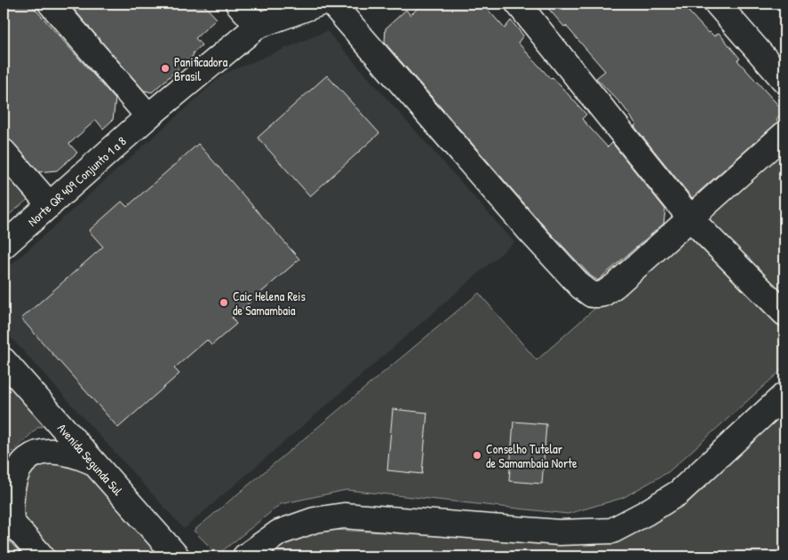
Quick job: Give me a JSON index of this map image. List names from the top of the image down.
{
  "streets": {
    "street": ["Norte QR 409 Conjunto 1 a 8", "Avenida Segunda Sul"]
  },
  "places": ["Panificadora Brasil", "Caic Helena Reis de Samambaia", "Conselho Tutelar de Samambaia Norte"]
}
